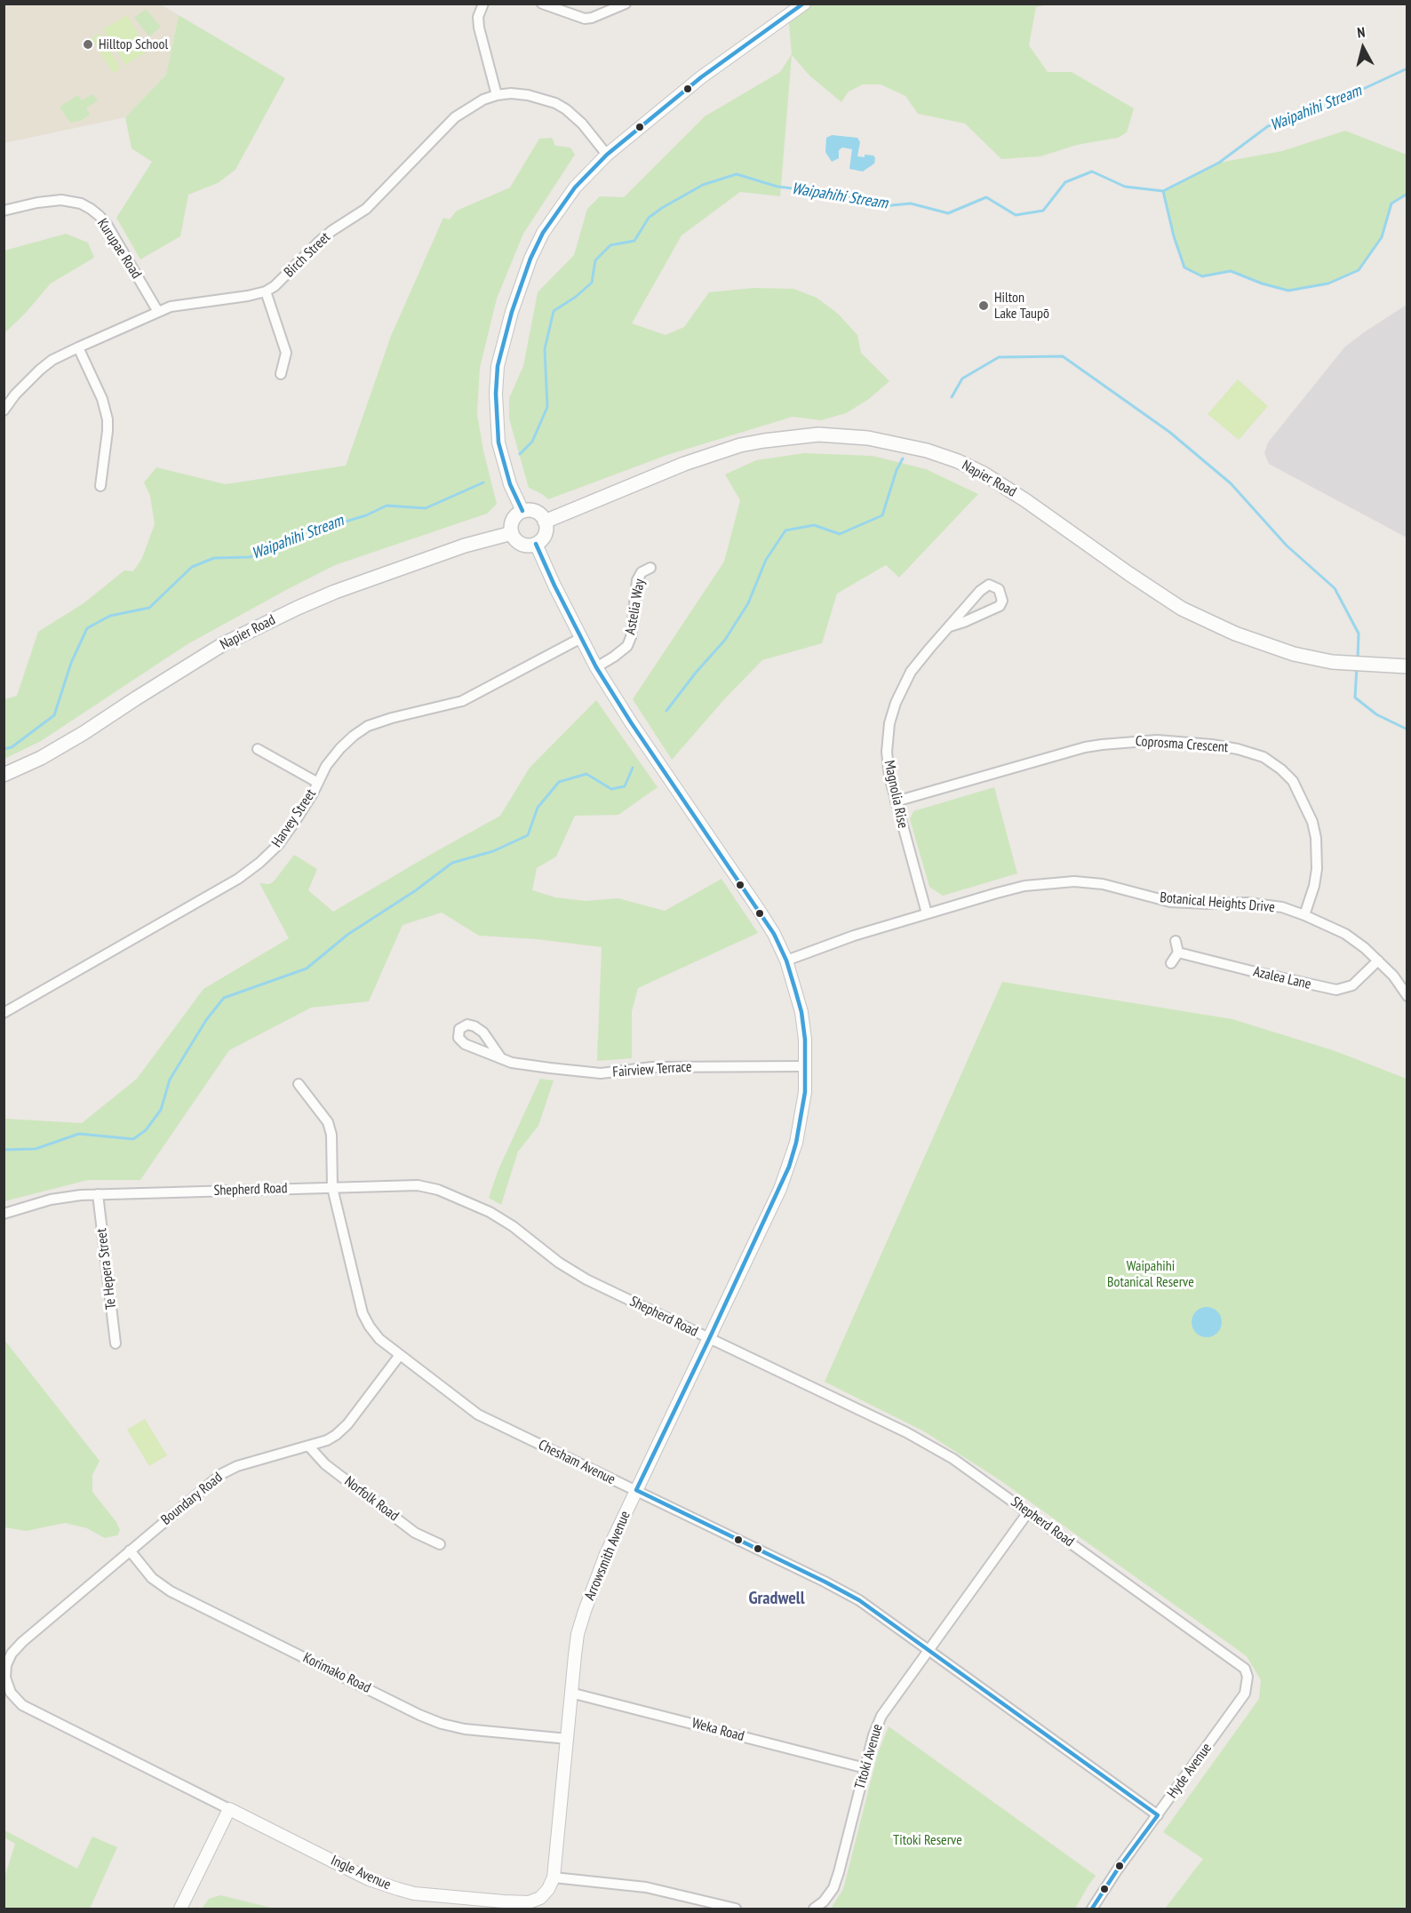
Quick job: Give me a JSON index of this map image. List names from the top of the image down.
{
  "streets": {
    "main road": ["Napier Road"],
    "street": [
      "Kurupae Road",
      "Birch Street",
      "Astelia Way",
      "Coprosma Crescent",
      "Magnolia Rise",
      "Harvey Street",
      "Botanical Heights Drive",
      "Azalea Lane",
      "Fairview Terrace",
      "Shepherd Road",
      "Te Hepera Street",
      "Chesham Avenue",
      "Boundary Road",
      "Norfolk Road",
      "Arrowsmith Avenue",
      "Korimako Road",
      "Weka Road",
      "Titoki Avenue",
      "Hyde Avenue",
      "Ingle Avenue"
    ]
  },
  "crossings": [
    ["Kurupae Road", "Birch Street"],
    ["Napier Road", "Arrowsmith Avenue"],
    ["Astelia Way", "Arrowsmith Avenue"],
    ["Coprosma Crescent", "Magnolia Rise"],
    ["Coprosma Crescent", "Botanical Heights Drive"],
    ["Magnolia Rise", "Botanical Heights Drive"],
    ["Harvey Street", "Arrowsmith Avenue"],
    ["Botanical Heights Drive", "Azalea Lane"],
    ["Botanical Heights Drive", "Arrowsmith Avenue"],
    ["Fairview Terrace", "Arrowsmith Avenue"],
    ["Shepherd Road", "Te Hepera Street"],
    ["Shepherd Road", "Chesham Avenue"],
    ["Shepherd Road", "Arrowsmith Avenue"],
    ["Shepherd Road", "Titoki Avenue"],
    ["Shepherd Road", "Hyde Avenue"],
    ["Chesham Avenue", "Boundary Road"],
    ["Chesham Avenue", "Arrowsmith Avenue"],
    ["Chesham Avenue", "Titoki Avenue"],
    ["Chesham Avenue", "Hyde Avenue"],
    ["Boundary Road", "Norfolk Road"],
    ["Boundary Road", "Korimako Road"],
    ["Boundary Road", "Ingle Avenue"],
    ["Arrowsmith Avenue", "Korimako Road"],
    ["Arrowsmith Avenue", "Weka Road"],
    ["Arrowsmith Avenue", "Ingle Avenue"],
    ["Weka Road", "Titoki Avenue"]
  ],
  "districts": ["Gradwell"],
  "water": ["Waipahihi Stream"],
  "parks": ["Waipahihi Botanical Reserve", "Titoki Reserve"],
  "places": ["Hilltop School", "Hilton Lake Taupō"],
  "north": "top"
}
